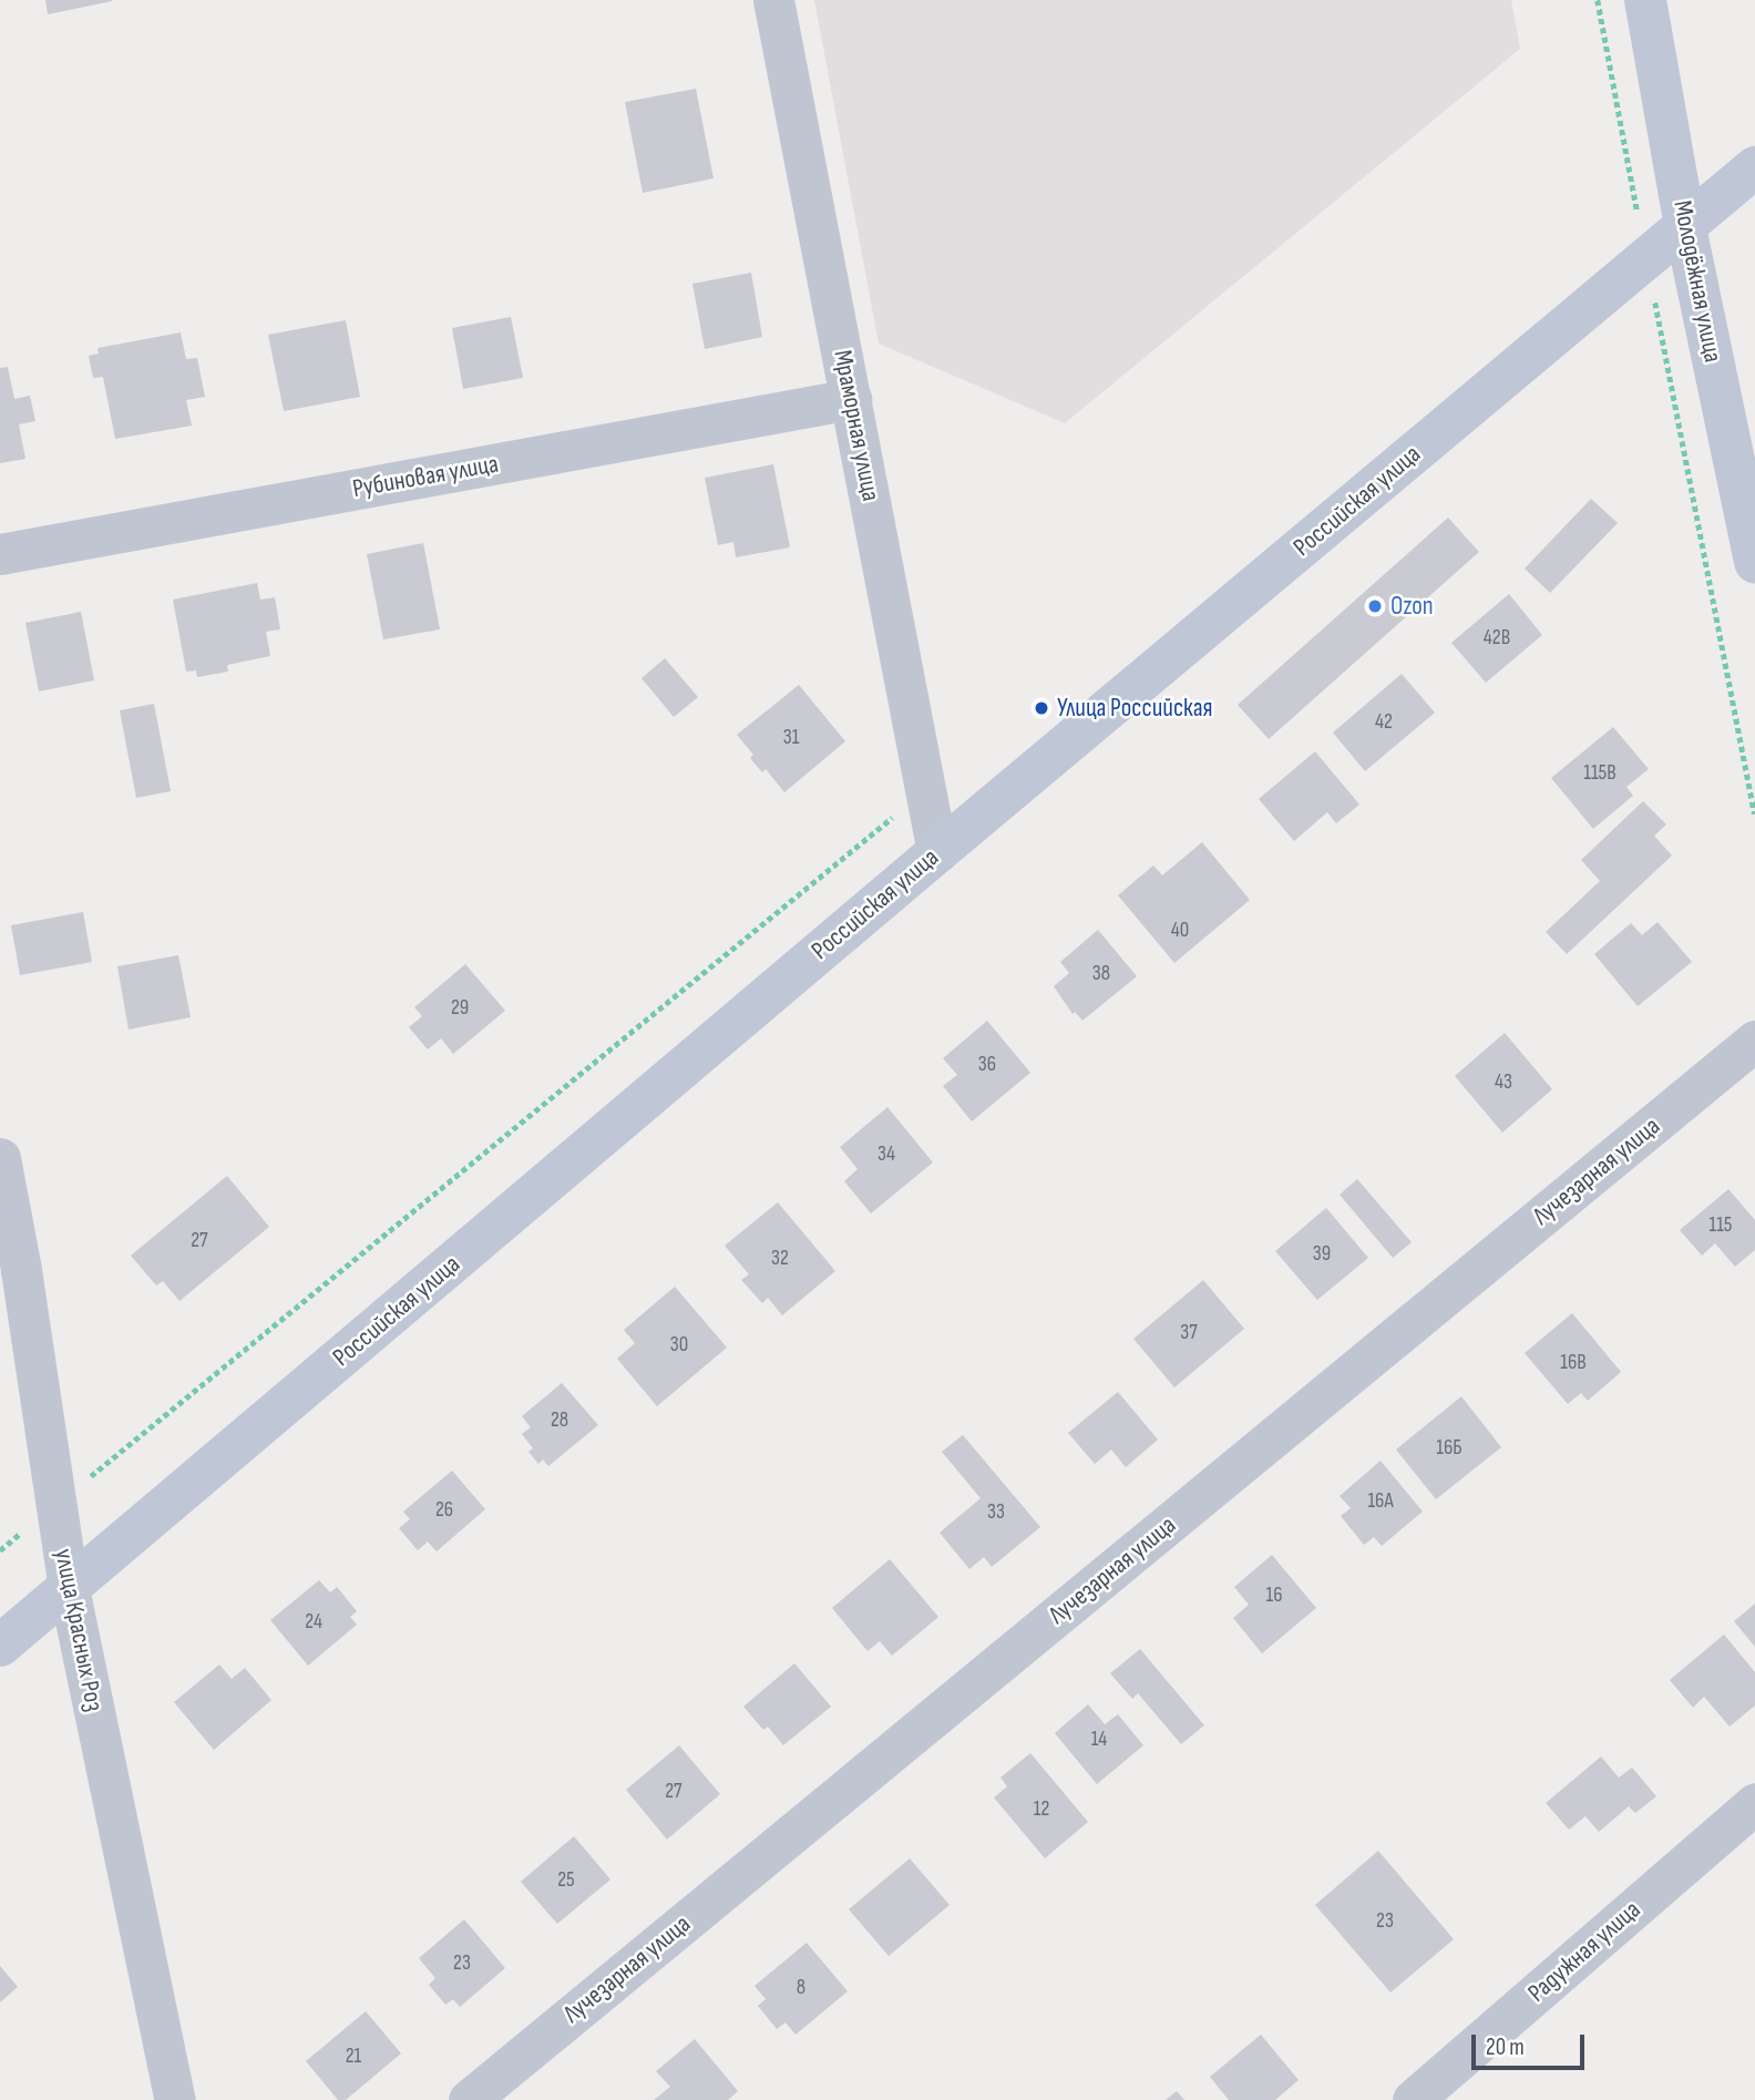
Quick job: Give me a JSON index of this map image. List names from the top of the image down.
{
  "streets": {
    "main road": ["Молодёжная улица", "Российская улица"],
    "street": [
      "Мраморная улица",
      "Рубиновая улица",
      "Лучезарная улица",
      "улица Красных Роз",
      "Радужная улица"
    ]
  },
  "crossings": [
    ["Молодёжная улица", "Российская улица"],
    ["Мраморная улица", "Рубиновая улица"],
    ["Мраморная улица", "Российская улица"],
    ["Российская улица", "улица Красных Роз"]
  ],
  "places": ["Ozon", "Улица Российская"],
  "house_numbers": [
    "42В",
    "42",
    "31",
    "115В",
    "40",
    "38",
    "29",
    "36",
    "43",
    "34",
    "115",
    "27",
    "39",
    "32",
    "37",
    "30",
    "16В",
    "28",
    "16Б",
    "16А",
    "26",
    "33",
    "16",
    "24",
    "14",
    "27",
    "12",
    "25",
    "23",
    "23",
    "8",
    "21"
  ],
  "scale_bar": "20 m"
}
